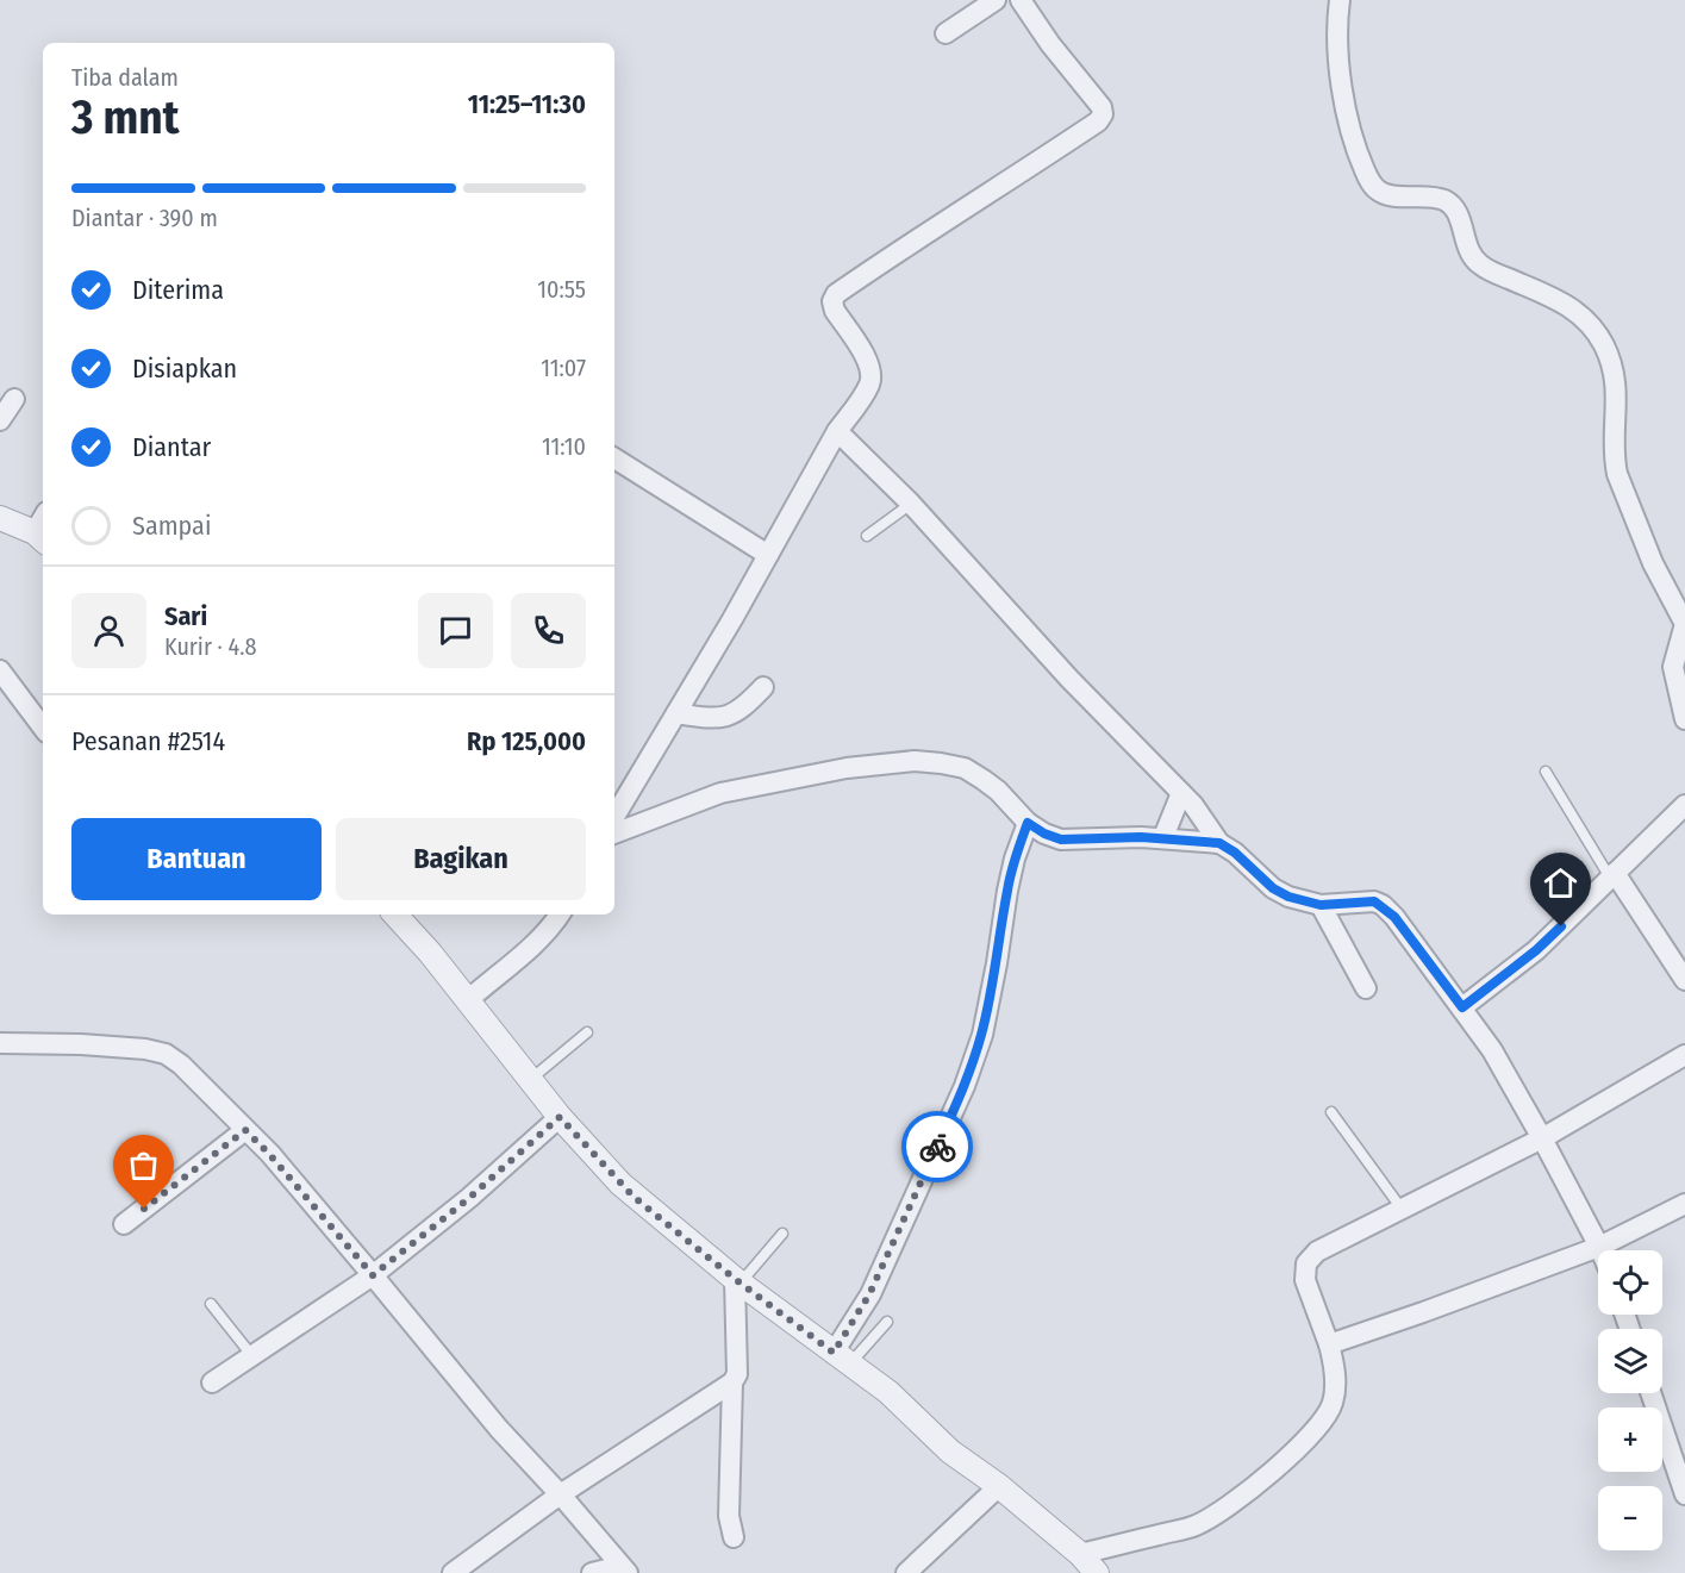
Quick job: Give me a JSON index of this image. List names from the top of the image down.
{
  "page": {
    "heading": ["3 mnt", "Tiba dalam", "11:25–11:30"],
    "panel": [
      "Sari",
      "Kurir · 4.8",
      "Pesanan #2514",
      "Rp 125,000"
    ],
    "bar": "Diantar · 390 m",
    "list": [
      ["Diterima", "10:55"],
      ["Disiapkan", "11:07"],
      ["Diantar", "11:10"],
      "Sampai"
    ],
    "buttons": ["Bantuan", "Bagikan"],
    "map_buttons": ["+", "−"]
  }
}
